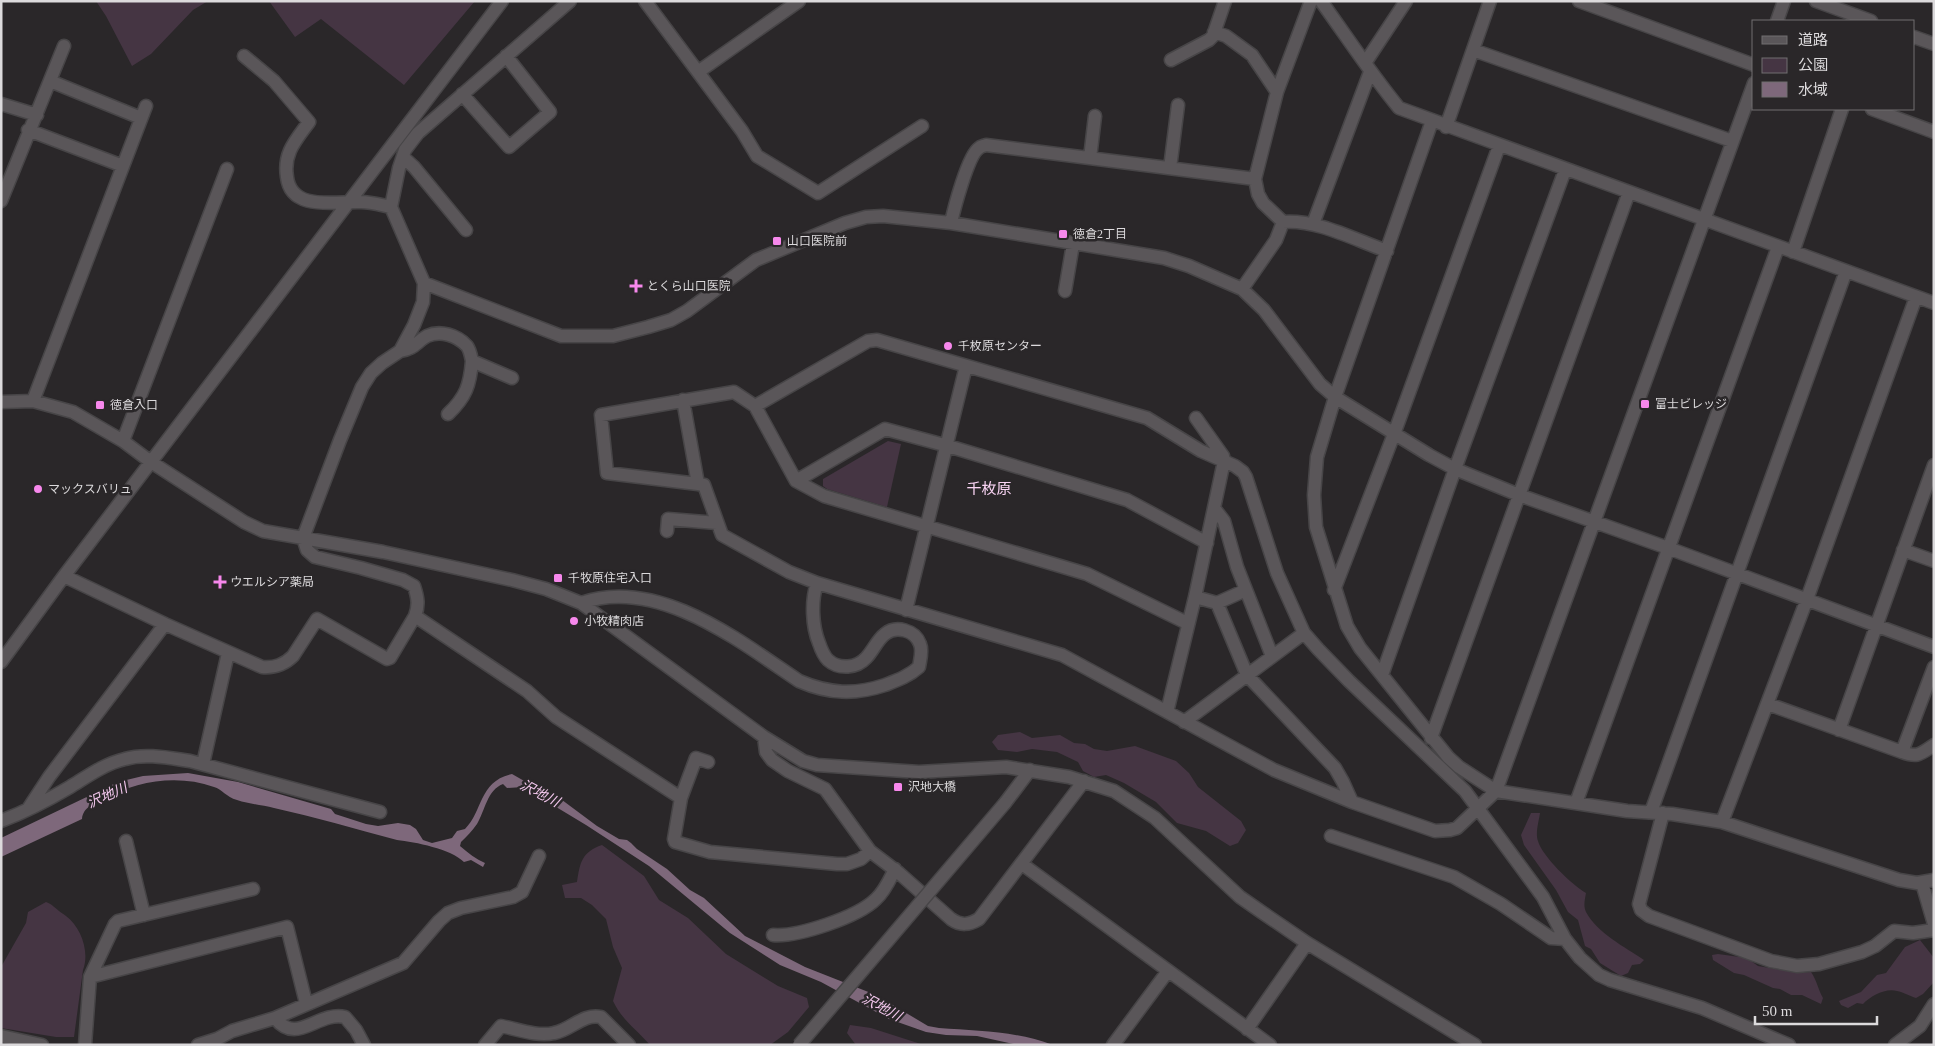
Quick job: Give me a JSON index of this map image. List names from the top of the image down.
{
  "districts": ["千枚原"],
  "water": ["沢地川"],
  "places": {
    "transit": [
      "徳倉2丁目",
      "山口医院前",
      "富士ビレッジ",
      "徳倉入口",
      "千牧原住宅入口",
      "沢地大橋"
    ],
    "health": ["とくら山口医院", "ウエルシア薬局"],
    "other": ["千枚原センター", "マックスバリュ", "小牧精肉店"]
  },
  "legend": ["道路", "公園", "水域"],
  "scale_bar": "50 m"
}
